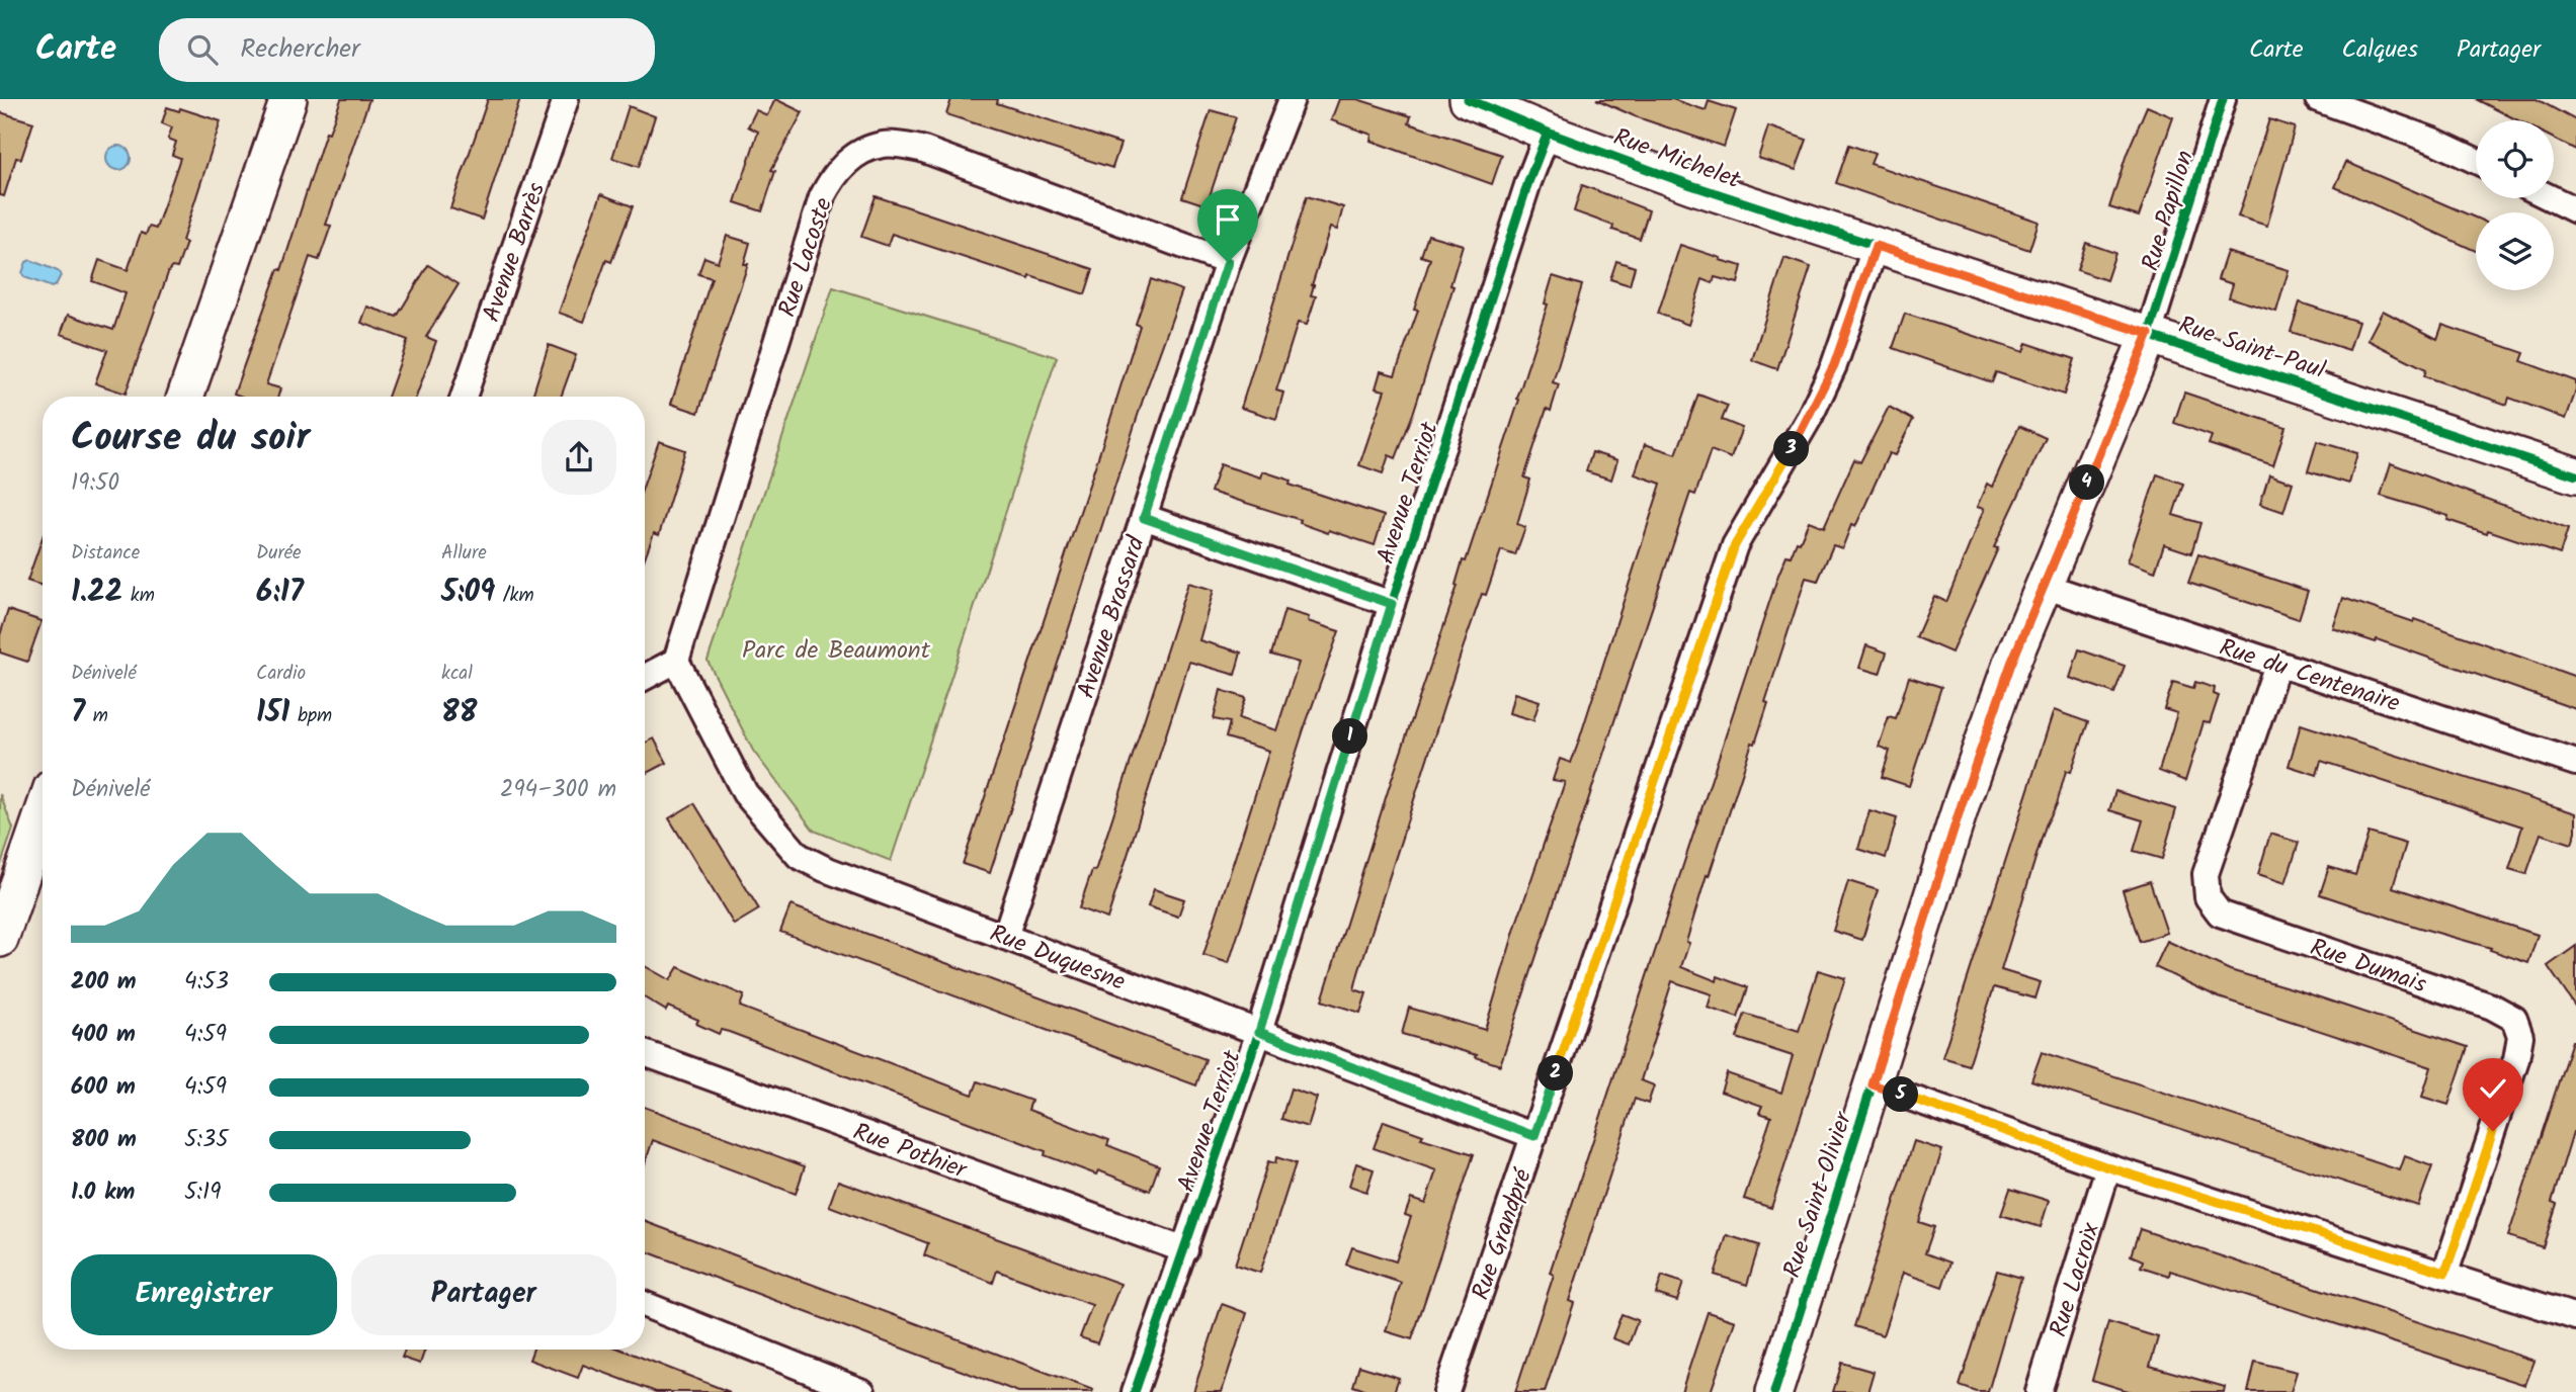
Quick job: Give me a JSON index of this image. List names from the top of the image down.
{
  "streets": {
    "street": [
      "Rue Michelet",
      "Rue Papillon",
      "Avenue Barrès",
      "Rue Lacoste",
      "Rue Saint-Paul",
      "Avenue Terriot",
      "Avenue Brassard",
      "Rue du Centenaire",
      "Rue Duquesne",
      "Rue Dumais",
      "Rue Pothier",
      "Rue Saint-Olivier",
      "Rue Grandpré",
      "Rue Lacroix"
    ]
  },
  "crossings": [
    ["Rue Michelet", "Rue Saint-Paul"],
    ["Rue Michelet", "Avenue Terriot"],
    ["Rue Michelet", "Rue Grandpré"],
    ["Rue Papillon", "Rue Saint-Paul"],
    ["Rue Papillon", "Rue Saint-Olivier"],
    ["Rue Lacoste", "Avenue Brassard"],
    ["Rue Lacoste", "Rue Duquesne"],
    ["Rue Saint-Paul", "Rue Saint-Olivier"],
    ["Rue Saint-Paul", "Rue Grandpré"],
    ["Avenue Terriot", "Rue Duquesne"],
    ["Avenue Terriot", "Rue Pothier"],
    ["Avenue Brassard", "Rue Duquesne"],
    ["Rue du Centenaire", "Rue Dumais"],
    ["Rue du Centenaire", "Rue Saint-Olivier"],
    ["Rue Duquesne", "Rue Grandpré"]
  ],
  "parks": ["Parc de Beaumont"],
  "page": {
    "header": "Carte",
    "search": "Rechercher",
    "nav": ["Carte", "Calques", "Partager"],
    "heading": ["Course du soir", "19:50"],
    "pins": [
      "3",
      "4",
      "1",
      "2",
      "5"
    ],
    "stats": [
      ["Distance", "1.22 km"],
      ["Durée", "6:17"],
      ["Allure", "5:09 /km"],
      ["Dénivelé", "7 m"],
      ["Cardio", "151 bpm"],
      ["kcal", "88"]
    ],
    "chart": ["Dénivelé", "294–300 m"],
    "list": [
      {
        "name": "200 m",
        "note": "4:53"
      },
      {
        "name": "400 m",
        "note": "4:59"
      },
      {
        "name": "600 m",
        "note": "4:59"
      },
      {
        "name": "800 m",
        "note": "5:35"
      },
      {
        "name": "1.0 km",
        "note": "5:19"
      }
    ],
    "buttons": ["Enregistrer", "Partager"]
  }
}
